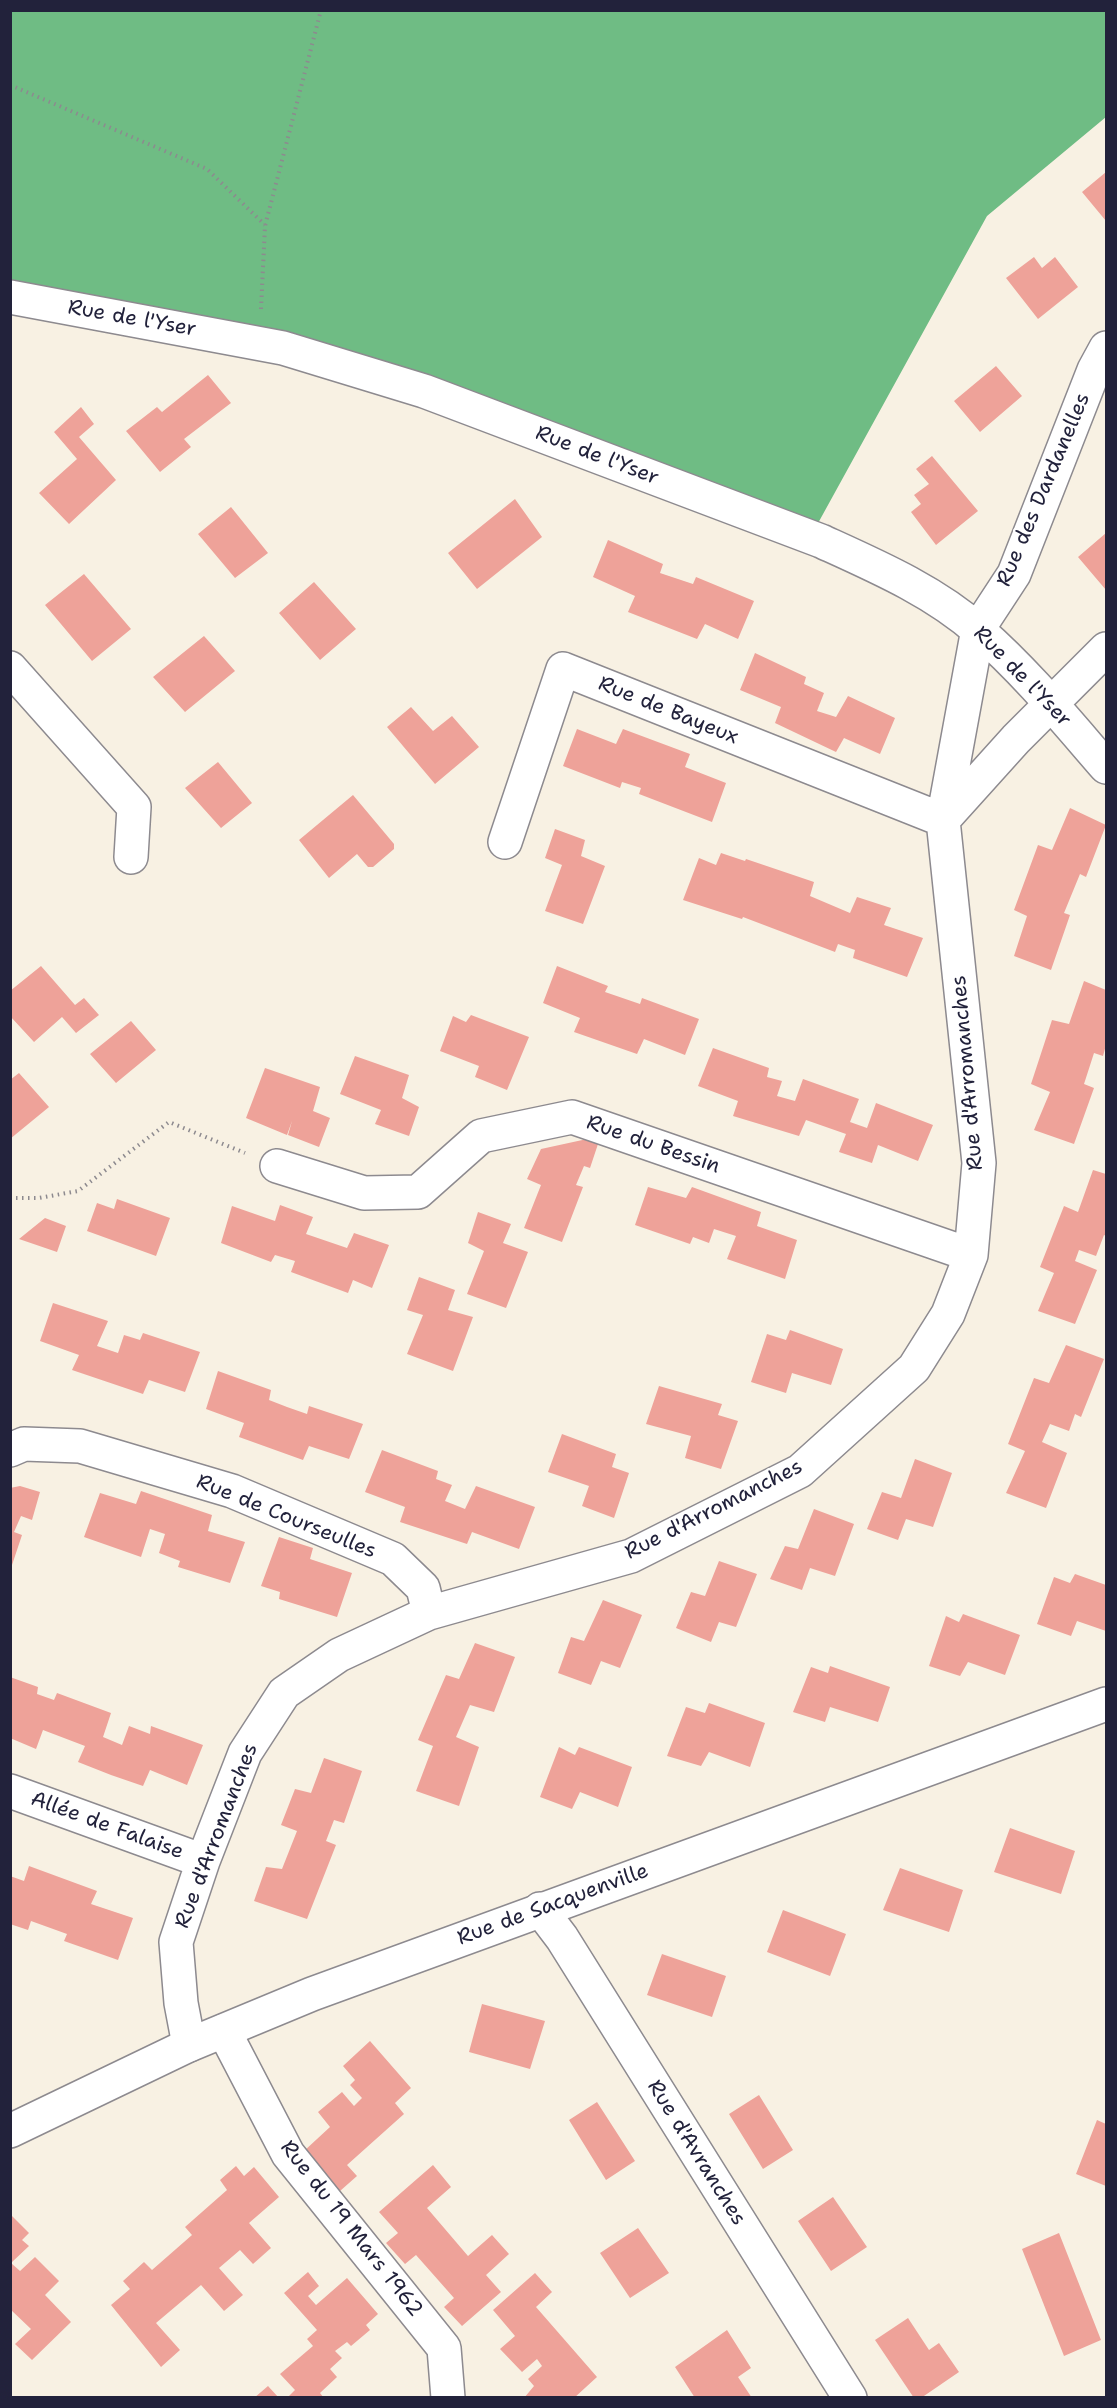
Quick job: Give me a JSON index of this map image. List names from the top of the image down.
{
  "streets": {
    "street": [
      "Rue de l'Yser",
      "Rue des Dardanelles",
      "Rue de Bayeux",
      "Rue d'Arromanches",
      "Rue du Bessin",
      "Rue de Courseulles",
      "Allée de Falaise",
      "Rue de Sacquenville",
      "Rue d'Avranches",
      "Rue du 19 Mars 1962"
    ]
  },
  "crossings": [
    ["Rue de l'Yser", "Rue des Dardanelles"],
    ["Rue de l'Yser", "Rue d'Arromanches"],
    ["Rue des Dardanelles", "Rue d'Arromanches"],
    ["Rue de Bayeux", "Rue d'Arromanches"],
    ["Rue d'Arromanches", "Rue du Bessin"],
    ["Rue d'Arromanches", "Rue de Courseulles"],
    ["Rue d'Arromanches", "Allée de Falaise"],
    ["Rue d'Arromanches", "Rue de Sacquenville"],
    ["Rue de Sacquenville", "Rue d'Avranches"],
    ["Rue de Sacquenville", "Rue du 19 Mars 1962"]
  ]
}
